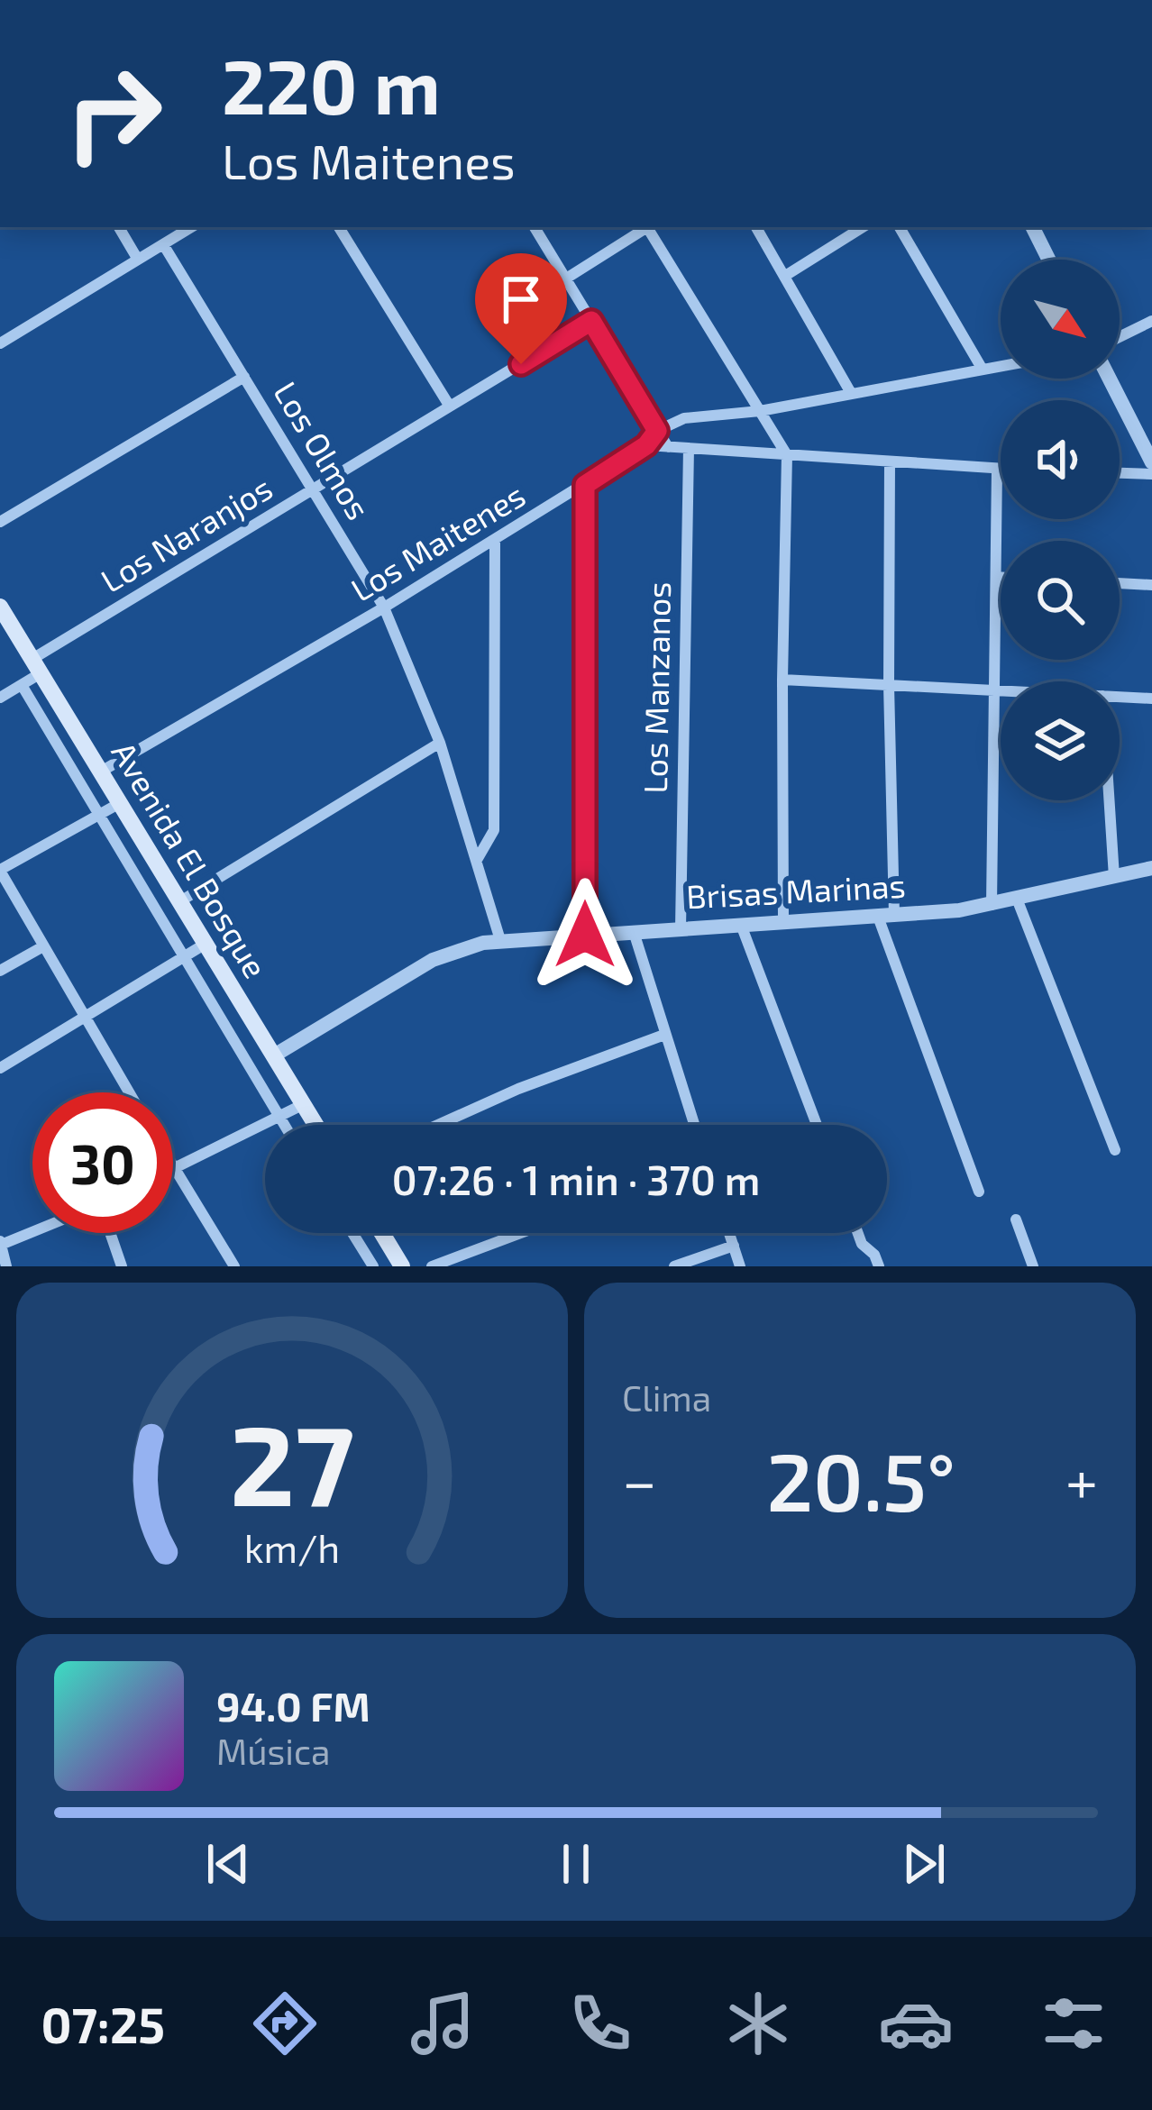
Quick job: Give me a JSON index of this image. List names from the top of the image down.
{
  "streets": {
    "main road": ["Avenida El Bosque"],
    "street": [
      "Los Olmos",
      "Los Naranjos",
      "Los Maitenes",
      "Los Manzanos",
      "Brisas Marinas"
    ]
  },
  "crossings": [
    ["Los Olmos", "Los Naranjos"],
    ["Los Olmos", "Los Maitenes"],
    ["Los Olmos", "Brisas Marinas"],
    ["Los Naranjos", "Avenida El Bosque"],
    ["Los Maitenes", "Avenida El Bosque"],
    ["Los Manzanos", "Brisas Marinas"],
    ["Avenida El Bosque", "Brisas Marinas"]
  ],
  "north": "bottom right",
  "page": {
    "turn": ["220 m", "Los Maitenes"],
    "limit": "30",
    "trip": "07:26 · 1 min · 370 m",
    "tile": "Clima",
    "heat": ["−", "20.5°", "+"],
    "song": ["94.0 FM", "Música"],
    "tabs": "07:25",
    "gauge": ["27", "km/h"]
  }
}
